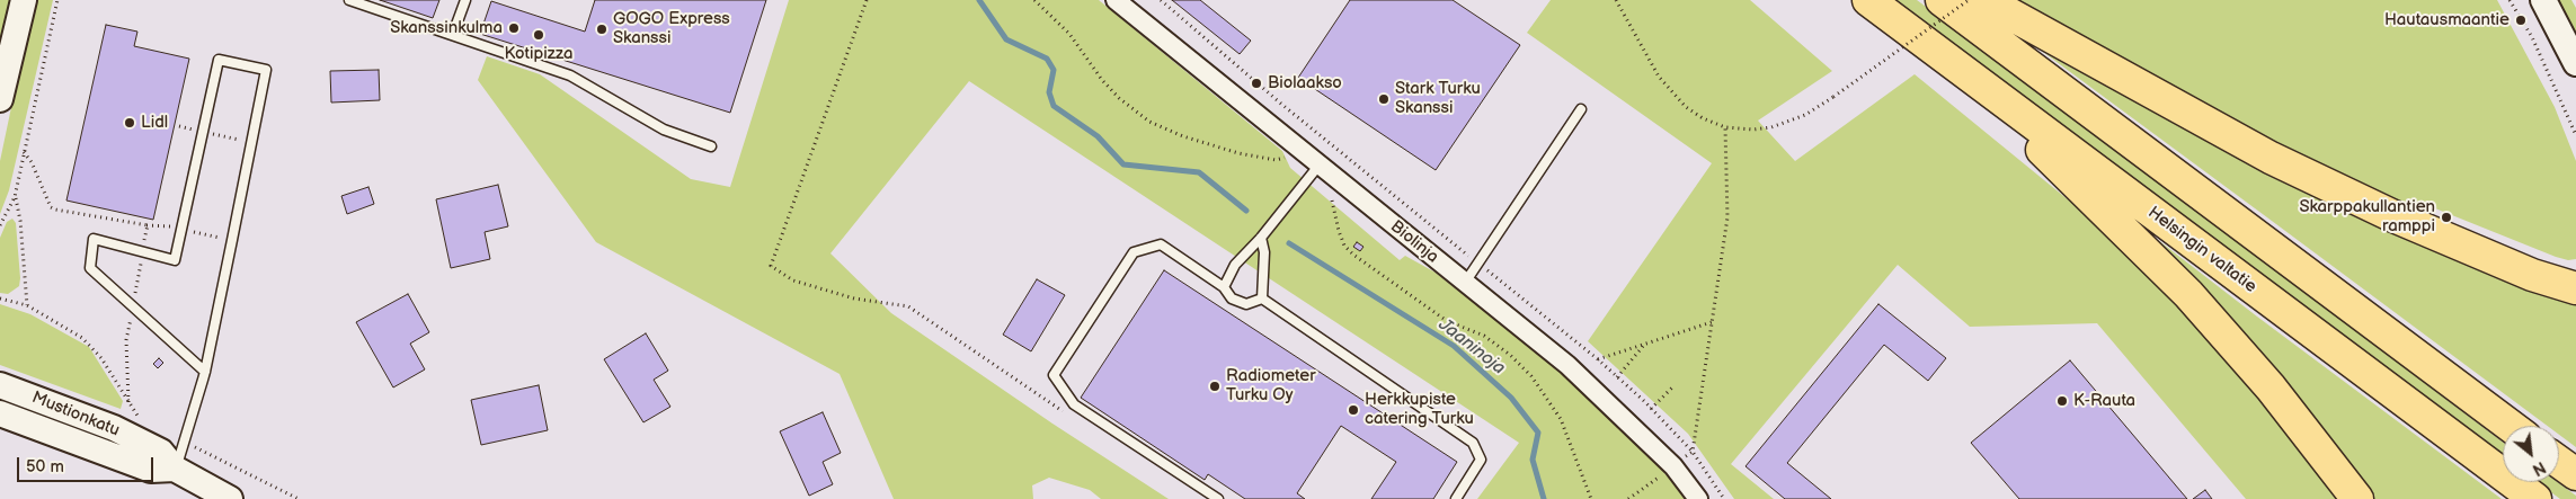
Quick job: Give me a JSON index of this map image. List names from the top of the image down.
{
  "streets": {
    "highway": ["Helsingin valtatie"],
    "street": ["Biolinja", "Mustionkatu"]
  },
  "water": ["Jaaninoja"],
  "places": [
    "Hautausmaantie",
    "Skanssinkulma",
    "GOGO Express Skanssi",
    "Kotipizza",
    "Biolaakso",
    "Stark Turku Skanssi",
    "Lidl",
    "Skarppakullantien ramppi",
    "Radiometer Turku Oy",
    "K-Rauta",
    "Herkkupiste catering Turku"
  ],
  "scale_bar": "50 m",
  "north": "bottom right"
}
